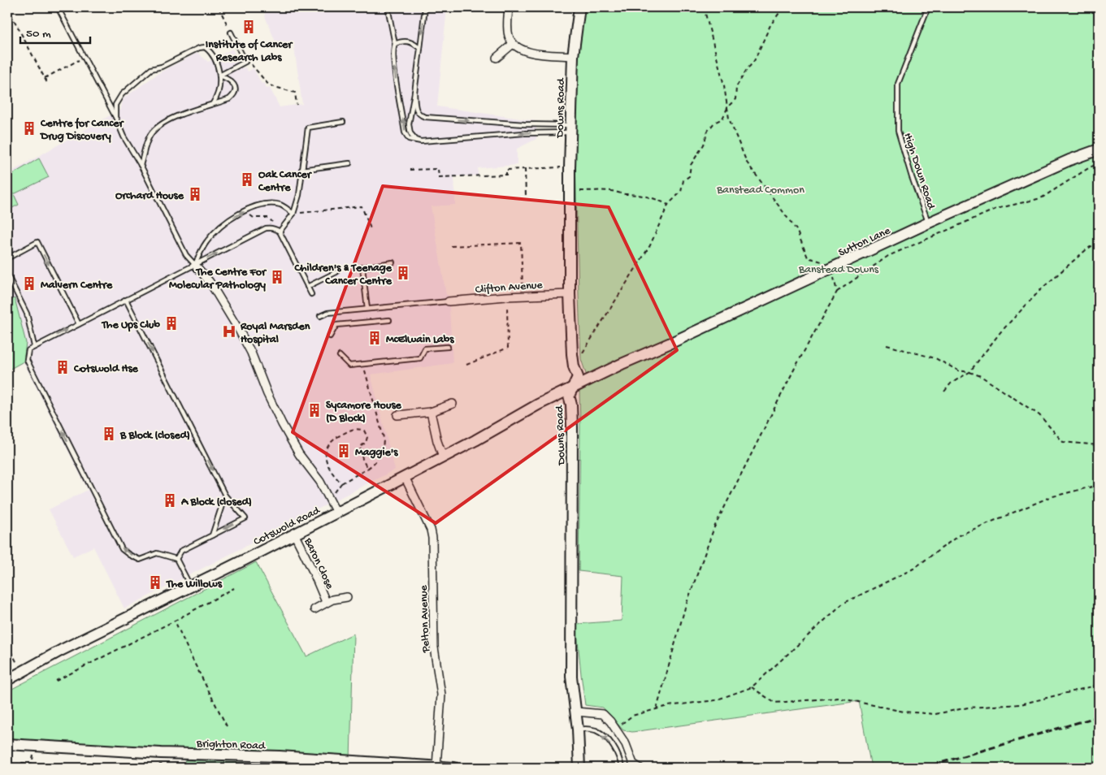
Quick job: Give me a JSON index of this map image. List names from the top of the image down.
{
  "streets": {
    "main road": [
      "Downs Road",
      "Sutton Lane",
      "Cotswold Road",
      "Brighton Road"
    ],
    "street": ["Clifton Avenue", "Baron Close", "Pelton Avenue"],
    "lane": ["High Down Road"]
  },
  "crossings": [
    ["Downs Road", "Sutton Lane"],
    ["Downs Road", "Clifton Avenue"],
    ["Downs Road", "Cotswold Road"],
    ["High Down Road", "Sutton Lane"],
    ["Sutton Lane", "Cotswold Road"],
    ["Cotswold Road", "Baron Close"],
    ["Cotswold Road", "Pelton Avenue"],
    ["Pelton Avenue", "Brighton Road"]
  ],
  "parks": ["Banstead Common", "Banstead Downs"],
  "places": {
    "building": [
      "Institute of Cancer Research Labs",
      "Centre for Cancer Drug Discovery",
      "Oak Cancer Centre",
      "Orchard House",
      "Children's & Teenage Cancer Centre",
      "The Centre For Molecular Pathology",
      "Malvern Centre",
      "The Ups Club",
      "McElwain Labs",
      "Cotswold Hse",
      "Sycamore House (D Block)",
      "B Block (closed)",
      "Maggie's",
      "A Block (closed)",
      "The Willows"
    ],
    "hospital": ["Royal Marsden Hospital"]
  },
  "scale_bar": "50 m"
}
